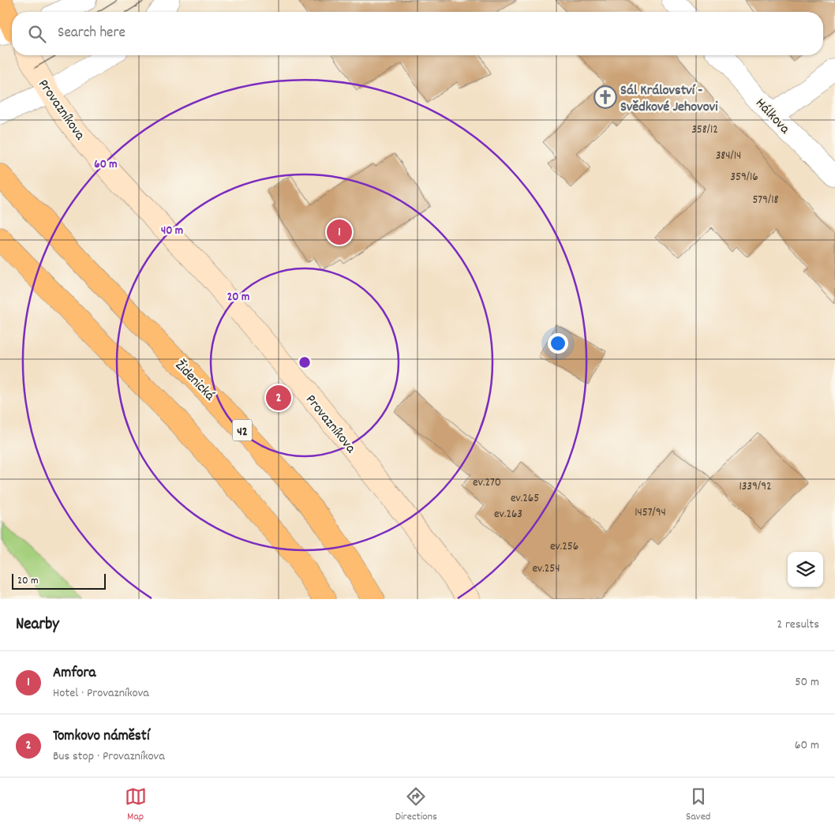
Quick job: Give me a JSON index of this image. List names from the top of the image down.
{
  "streets": {
    "highway": ["Židenická", "42"],
    "main road": ["Provazníkova"],
    "street": ["Hálkova"]
  },
  "places": {
    "church": ["Sál Království - Svědkové Jehovovi"]
  },
  "house_numbers": [
    "358/12",
    "384/14",
    "359/16",
    "579/18",
    "ev.270",
    "1339/92",
    "ev.265",
    "1457/94",
    "ev.263",
    "ev.256",
    "ev.254"
  ],
  "scale_bar": "20 m",
  "page": {
    "search": "Search here",
    "pins": ["1", "2"],
    "scale": "20 m",
    "heading": ["Nearby", "2 results"],
    "list": [
      {
        "mark": "1",
        "name": "Amfora",
        "note": "Hotel · Provazníkova",
        "value": "50 m"
      },
      {
        "mark": "2",
        "name": "Tomkovo náměstí",
        "note": "Bus stop · Provazníkova",
        "value": "60 m"
      }
    ],
    "nav": ["Map", "Directions", "Saved"]
  },
  "rings": ["60 m", "40 m", "20 m"]
}
